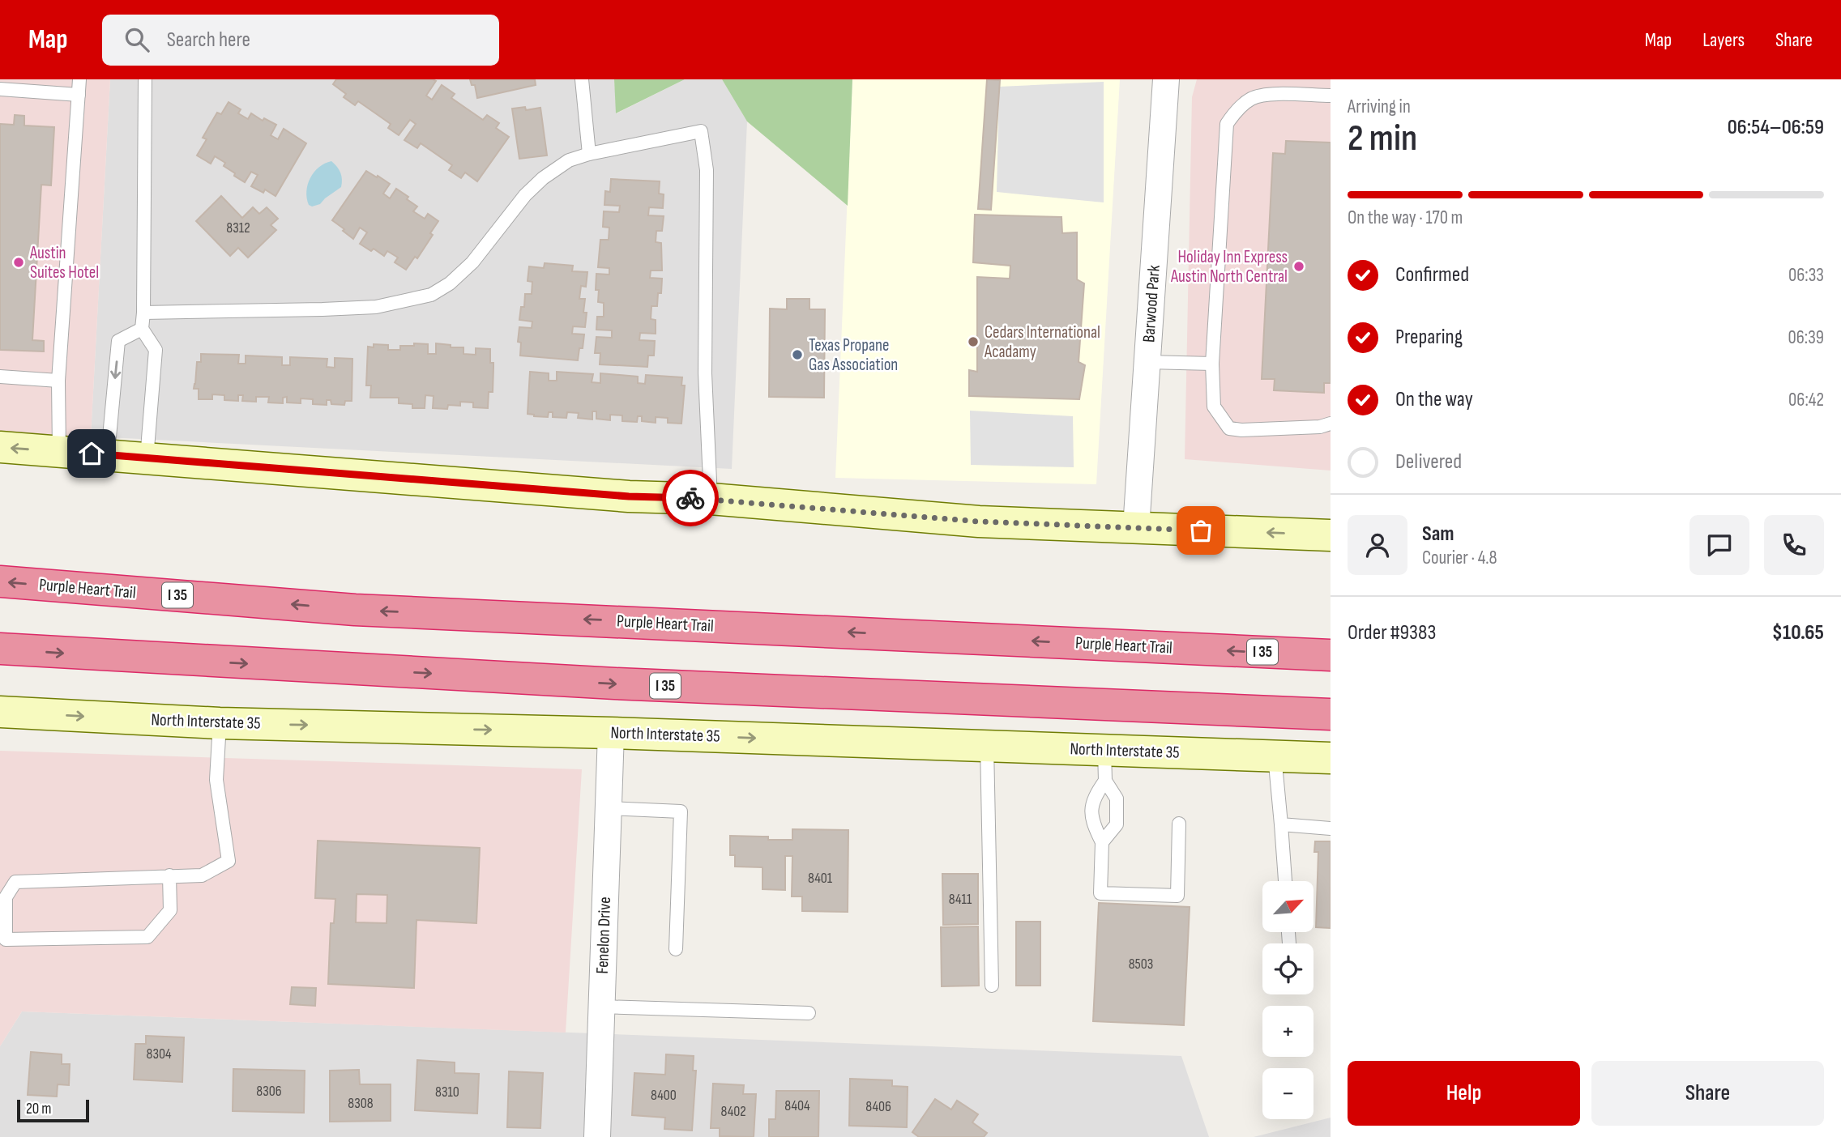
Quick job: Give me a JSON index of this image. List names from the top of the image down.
{
  "streets": {
    "highway": ["Purple Heart Trail", "I 35"],
    "main road": ["North Interstate 35"],
    "street": ["Barwood Park", "Fenelon Drive"]
  },
  "crossings": [
    ["North Interstate 35", "Fenelon Drive"]
  ],
  "places": [
    "Austin Suites Hotel",
    "Holiday Inn Express Austin North Central",
    "Cedars International Acadamy",
    "Texas Propane Gas Association"
  ],
  "house_numbers": [
    "8312",
    "8401",
    "8411",
    "8503",
    "8304",
    "8306",
    "8310",
    "8400",
    "8308",
    "8404",
    "8406",
    "8402"
  ],
  "scale_bar": "20 m",
  "north": "top right",
  "page": {
    "header": "Map",
    "search": "Search here",
    "nav": ["Map", "Layers", "Share"],
    "heading": ["2 min", "Arriving in", "06:54–06:59"],
    "panel": [
      "Sam",
      "Courier · 4.8",
      "Order #9383",
      "$10.65"
    ],
    "bar": "On the way · 170 m",
    "list": [
      ["Confirmed", "06:33"],
      ["Preparing", "06:39"],
      ["On the way", "06:42"],
      "Delivered"
    ],
    "map_buttons": ["+", "−"],
    "buttons": ["Help", "Share"],
    "scale": "20 m"
  }
}
